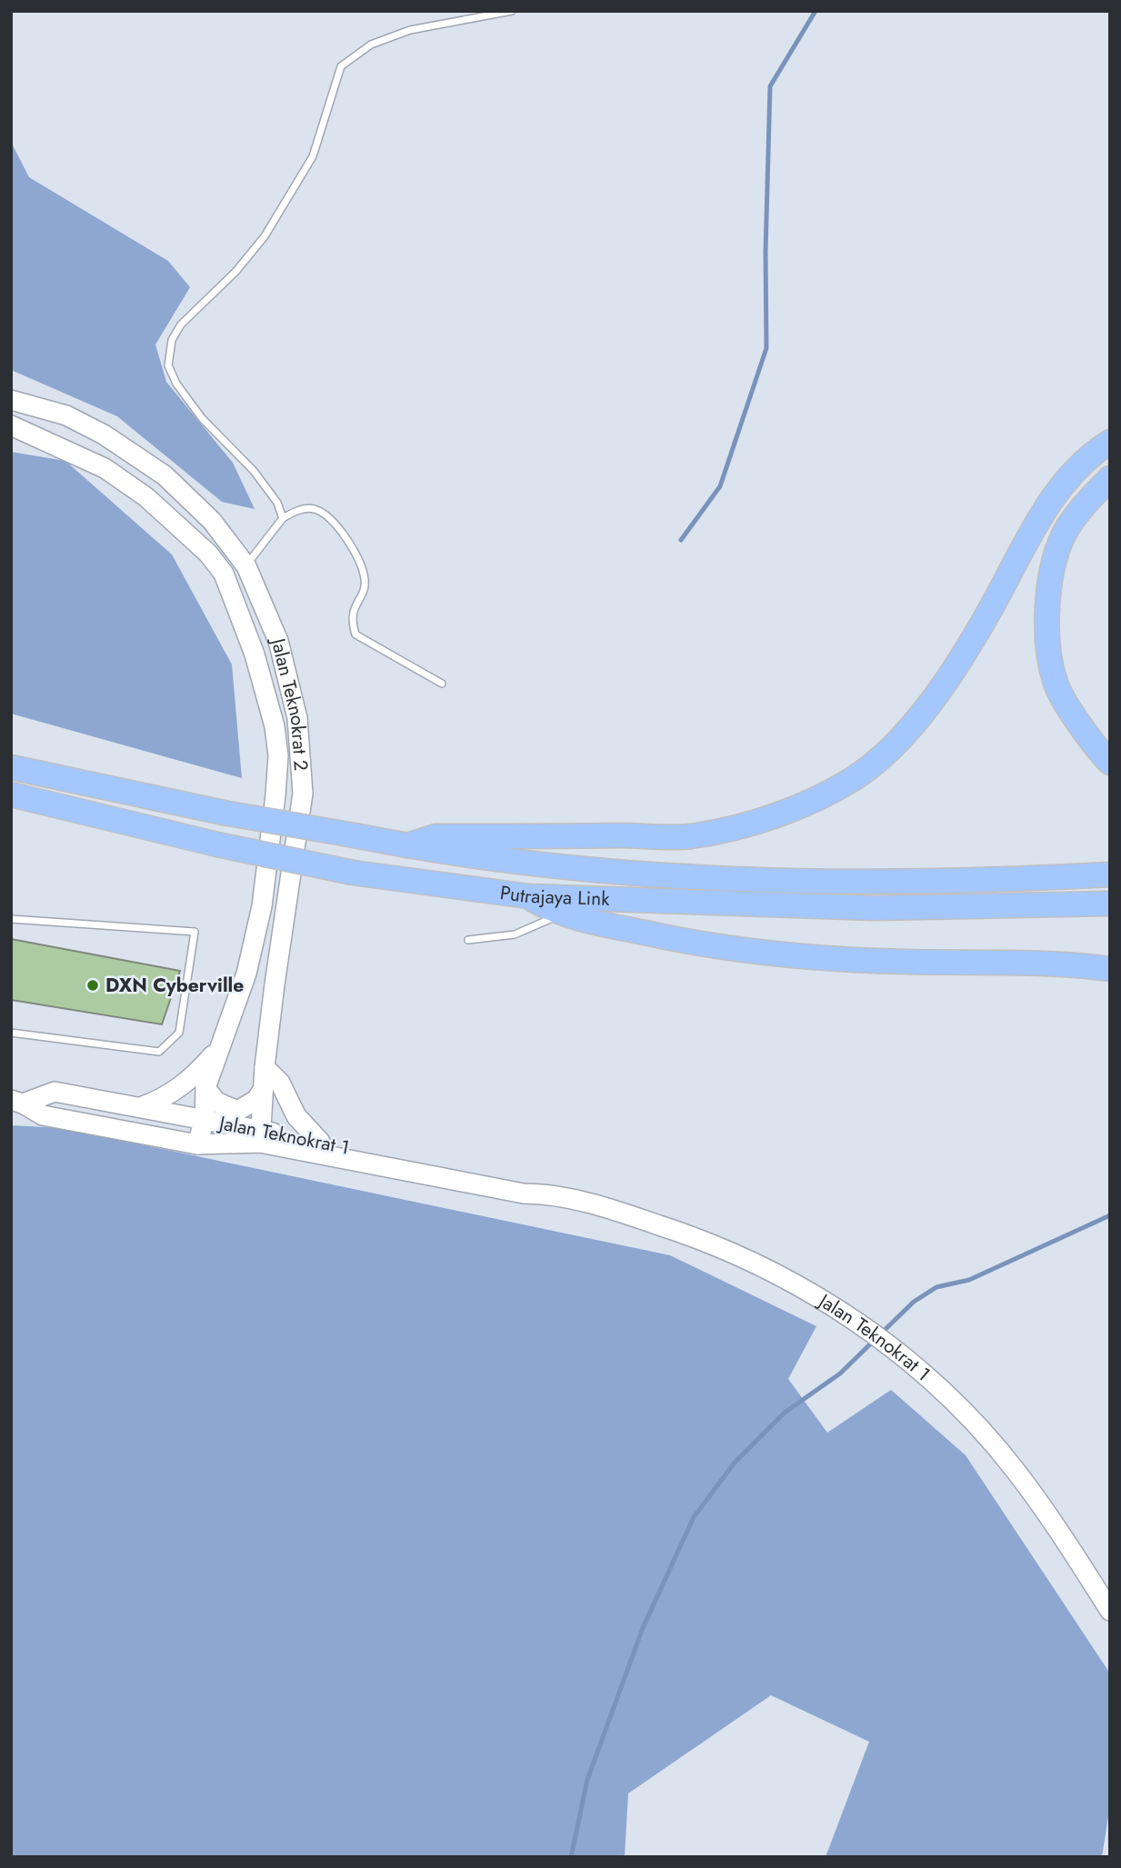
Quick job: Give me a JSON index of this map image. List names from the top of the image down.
{
  "streets": {
    "highway": ["Putrajaya Link"],
    "main road": ["Jalan Teknokrat 2", "Jalan Teknokrat 1"]
  },
  "crossings": [
    ["Jalan Teknokrat 2", "Jalan Teknokrat 1"]
  ],
  "places": ["DXN Cyberville"]
}
